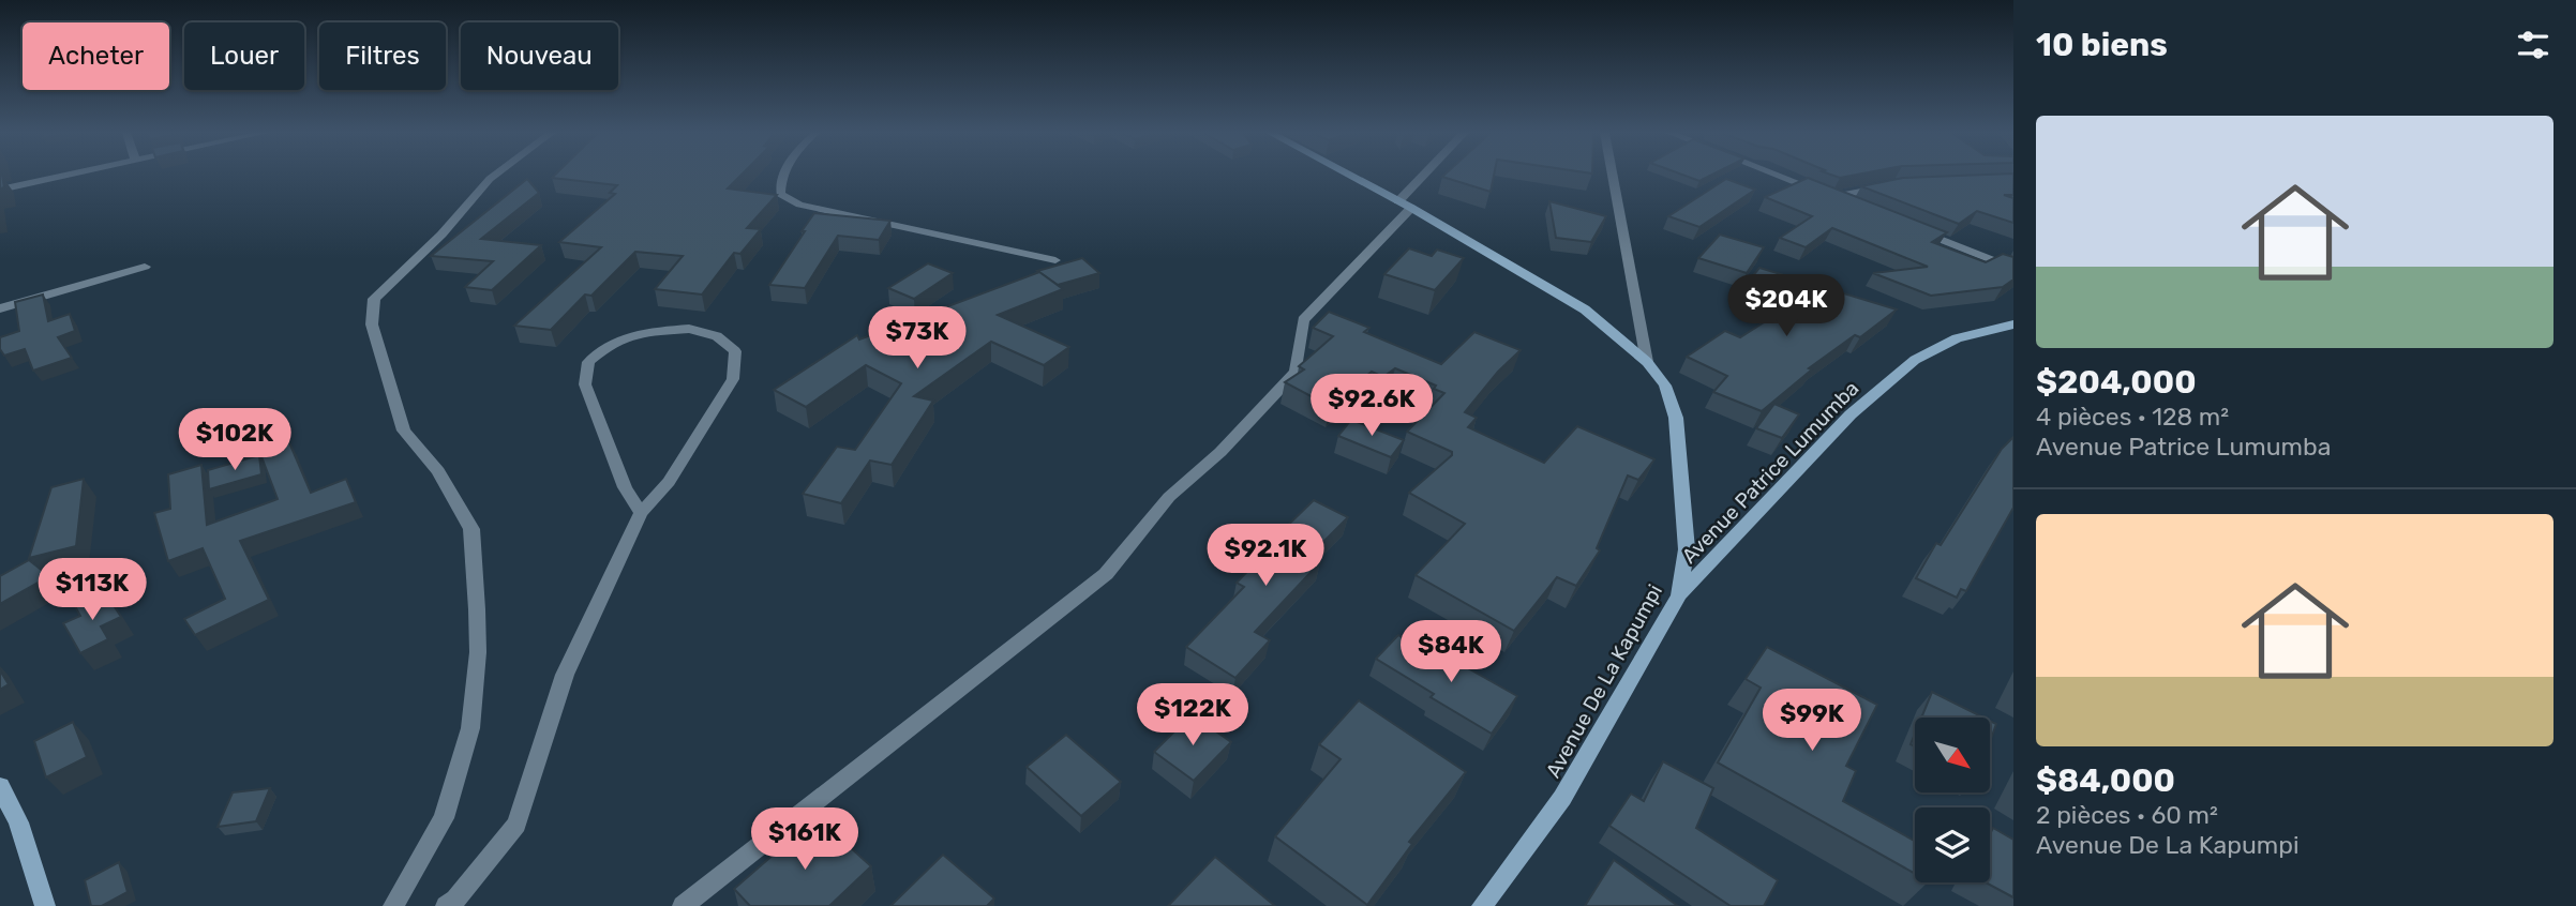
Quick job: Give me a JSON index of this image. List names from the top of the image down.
{
  "streets": {
    "main road": ["Avenue Patrice Lumumba", "Avenue De La Kapumpi"]
  },
  "crossings": [
    ["Avenue Patrice Lumumba", "Avenue De La Kapumpi"]
  ],
  "north": "bottom right",
  "page": {
    "heading": "10 biens",
    "chip": [
      "Acheter",
      "Louer",
      "Filtres",
      "Nouveau"
    ],
    "list": [
      {
        "name": "$204,000",
        "note": "4 pièces · 128 m² · Avenue Patrice Lumumba"
      },
      {
        "name": "$84,000",
        "note": "2 pièces · 60 m² · Avenue De La Kapumpi"
      }
    ],
    "price": [
      "$204K",
      "$73K",
      "$92.6K",
      "$102K",
      "$92.1K",
      "$113K",
      "$84K",
      "$122K",
      "$99K",
      "$161K"
    ]
  }
}
